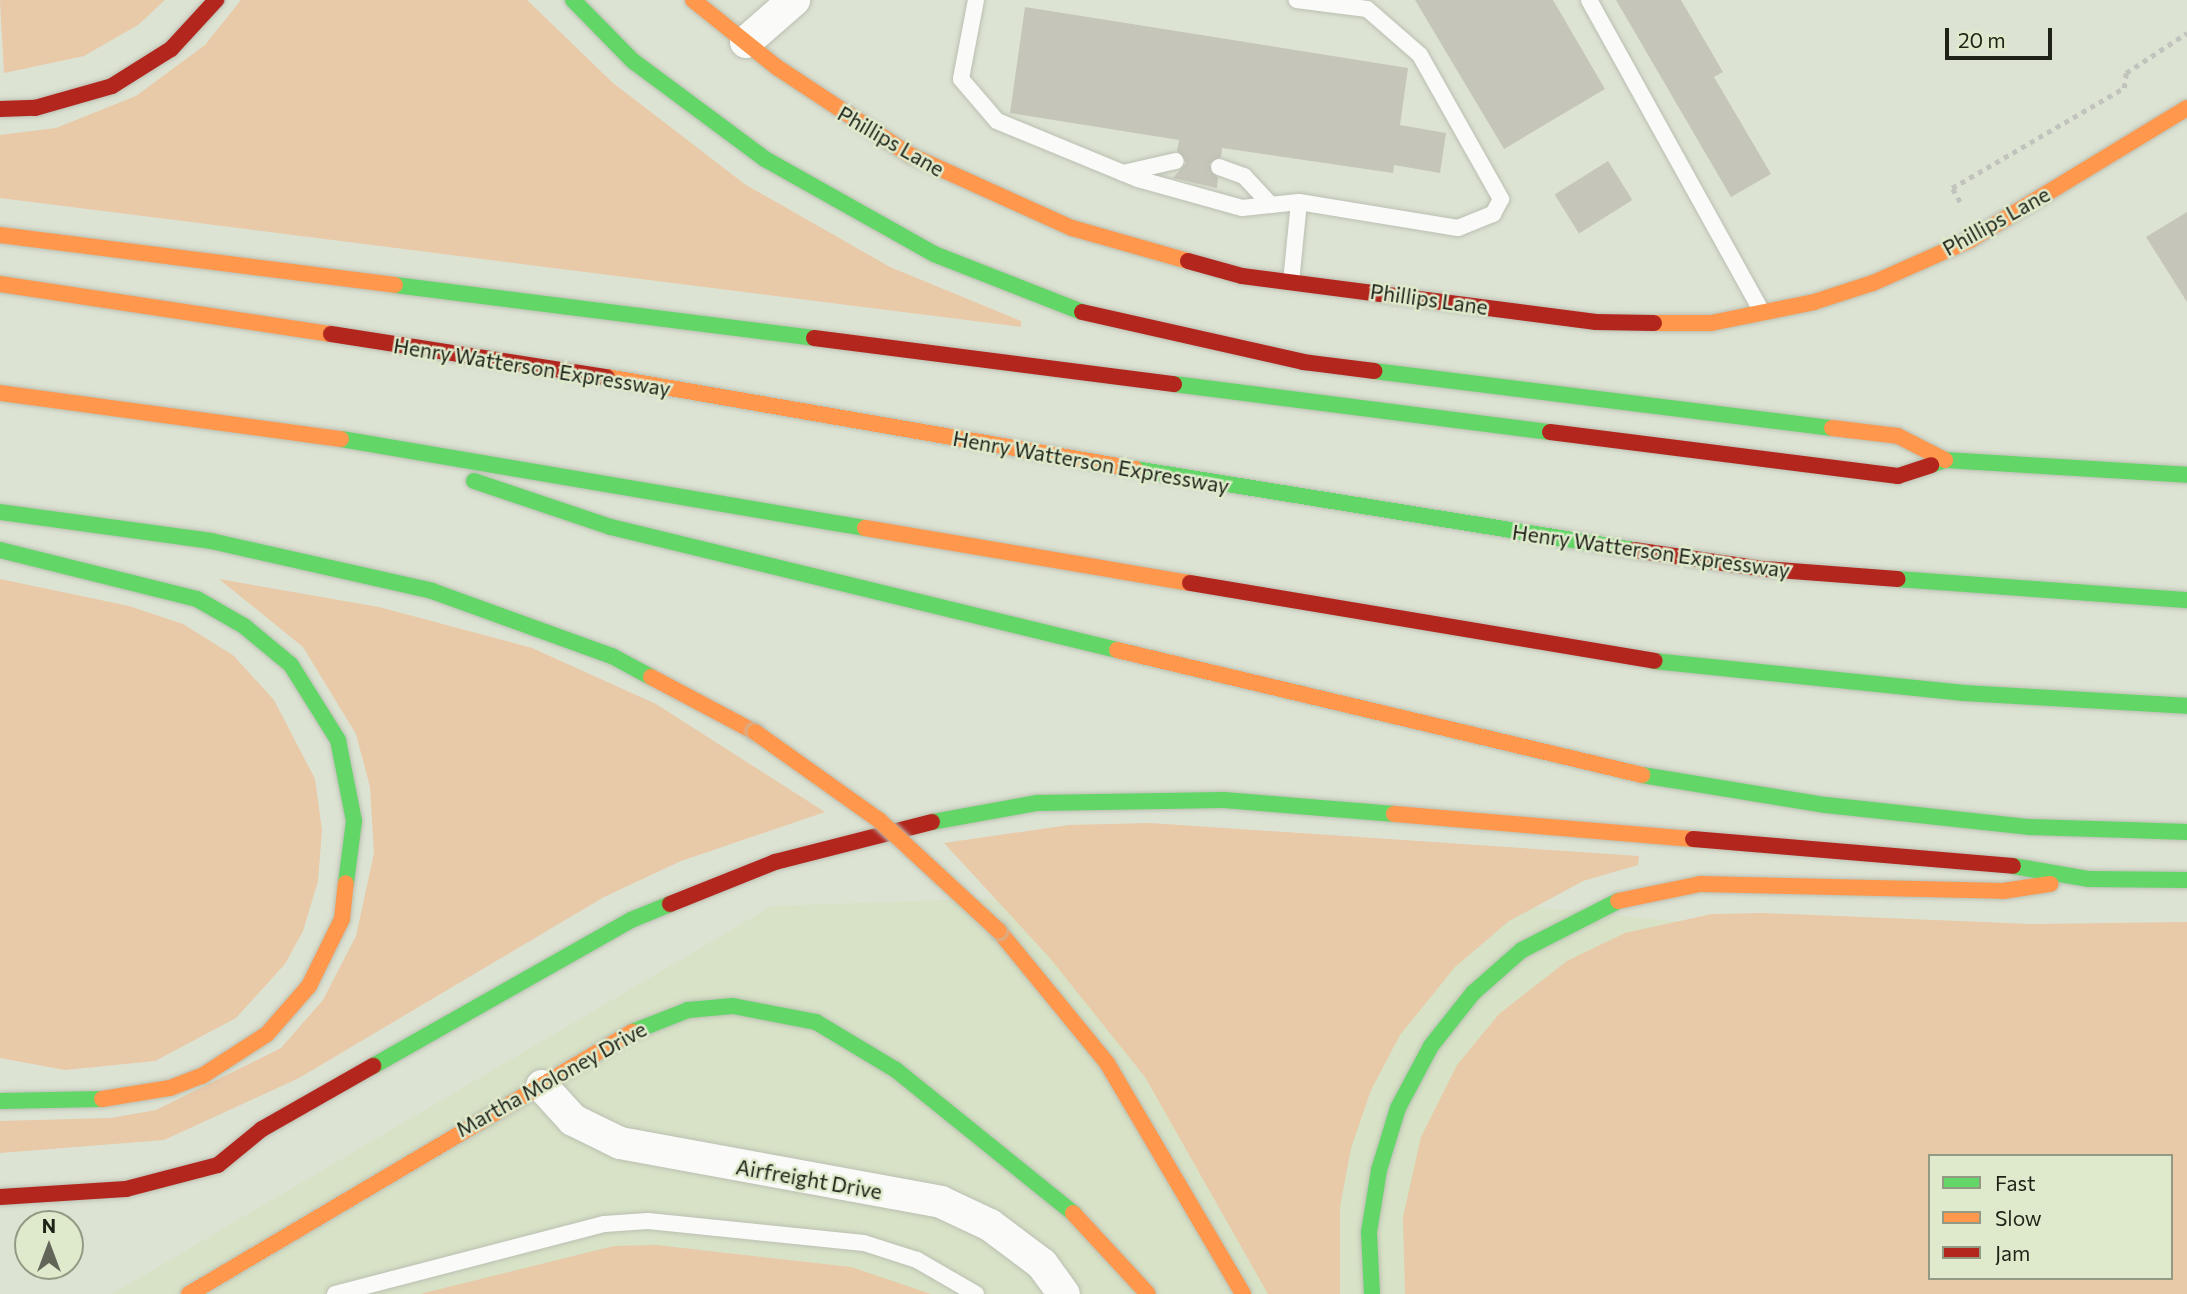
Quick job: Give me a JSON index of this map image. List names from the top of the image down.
{
  "streets": {
    "main road": ["Phillips Lane", "Henry Watterson Expressway", "Martha Moloney Drive"],
    "street": ["Airfreight Drive"]
  },
  "crossings": [
    ["Martha Moloney Drive", "Airfreight Drive"]
  ],
  "legend": ["Fast", "Slow", "Jam"],
  "scale_bar": "20 m",
  "north": "top"
}
